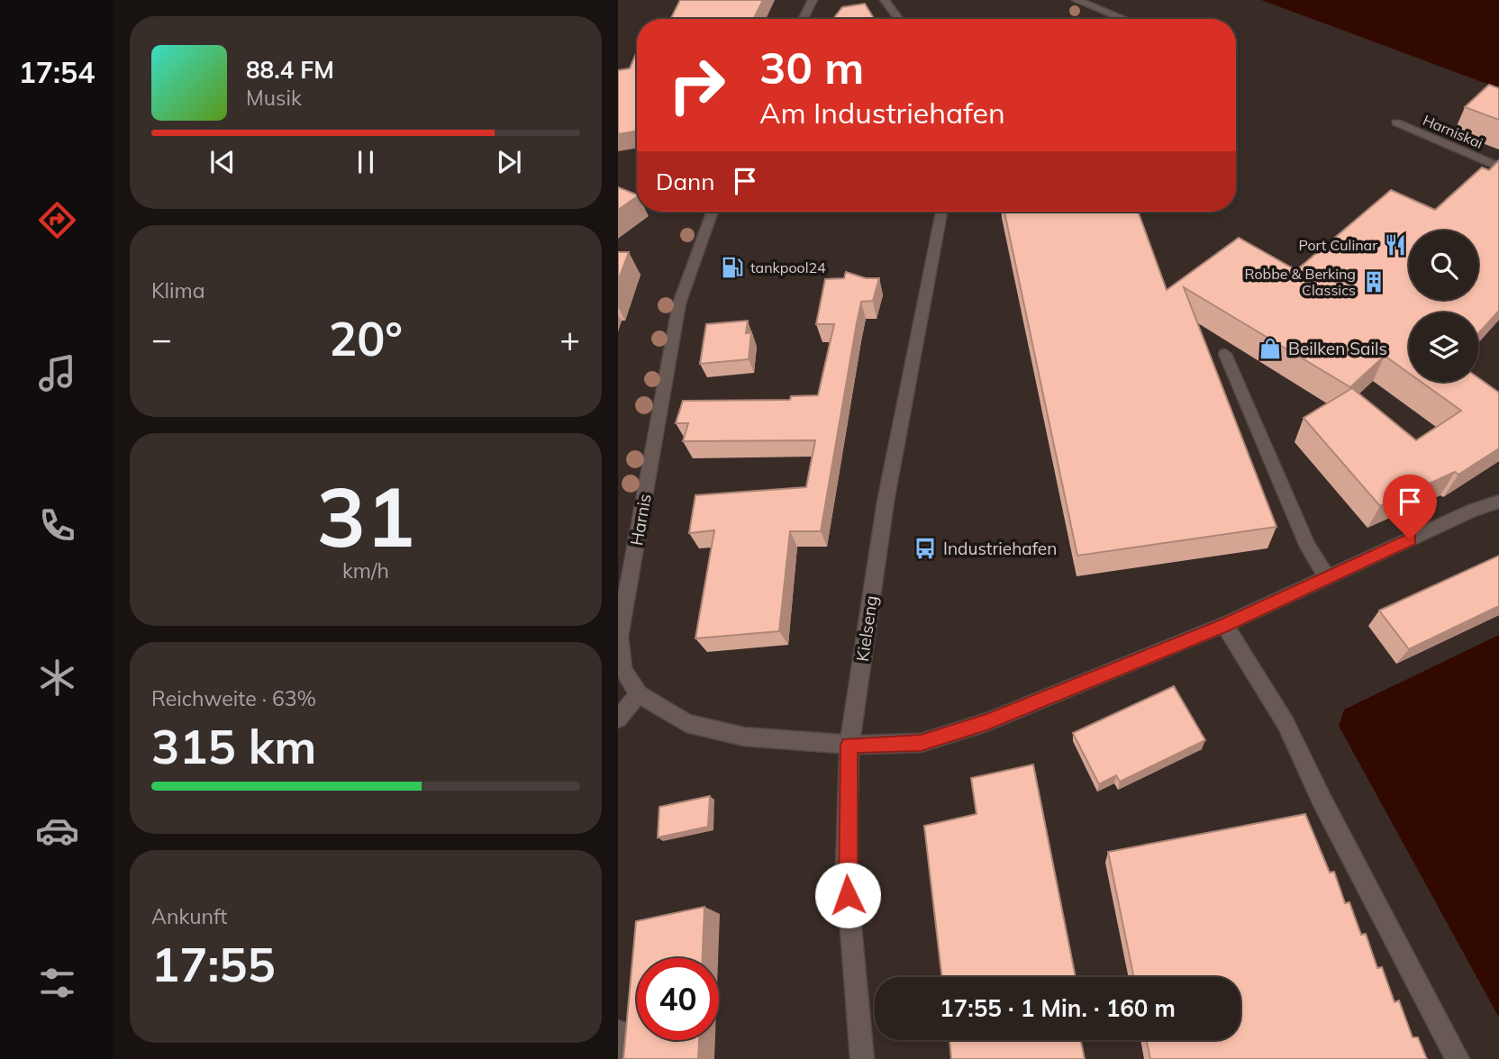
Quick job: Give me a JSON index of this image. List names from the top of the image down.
{
  "streets": {
    "street": ["Harniskai", "Harnis", "Kielseng"]
  },
  "crossings": [
    ["Harnis", "Kielseng"]
  ],
  "places": {
    "restaurant": ["Port Culinar"],
    "fuel station": ["tankpool24"],
    "building": ["Robbe & Berking Classics"],
    "shop": ["Beilken Sails"],
    "bus stop": ["Industriehafen"]
  },
  "page": {
    "tabs": "17:54",
    "turn": ["30 m", "Am Industriehafen"],
    "song": ["88.4 FM", "Musik"],
    "then": "Dann",
    "tile": [
      "Klima",
      ["31", "km/h"],
      ["Reichweite · 63%", "315 km"],
      ["Ankunft", "17:55"]
    ],
    "heat": ["−", "20°", "+"],
    "limit": "40",
    "trip": "17:55 · 1 Min. · 160 m"
  }
}
